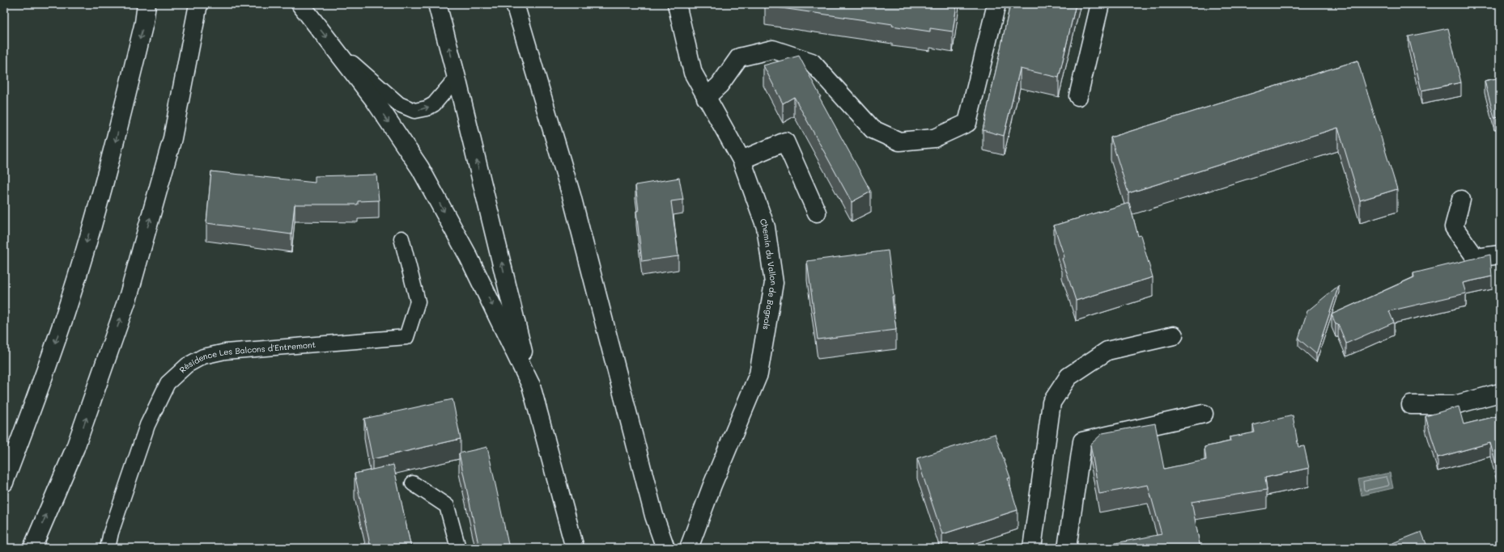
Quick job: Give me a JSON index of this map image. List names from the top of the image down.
{
  "streets": {
    "main road": ["Chemin du Vallon de Bagnols"],
    "lane": ["Résidence Les Balcons d'Entremont"]
  }
}
